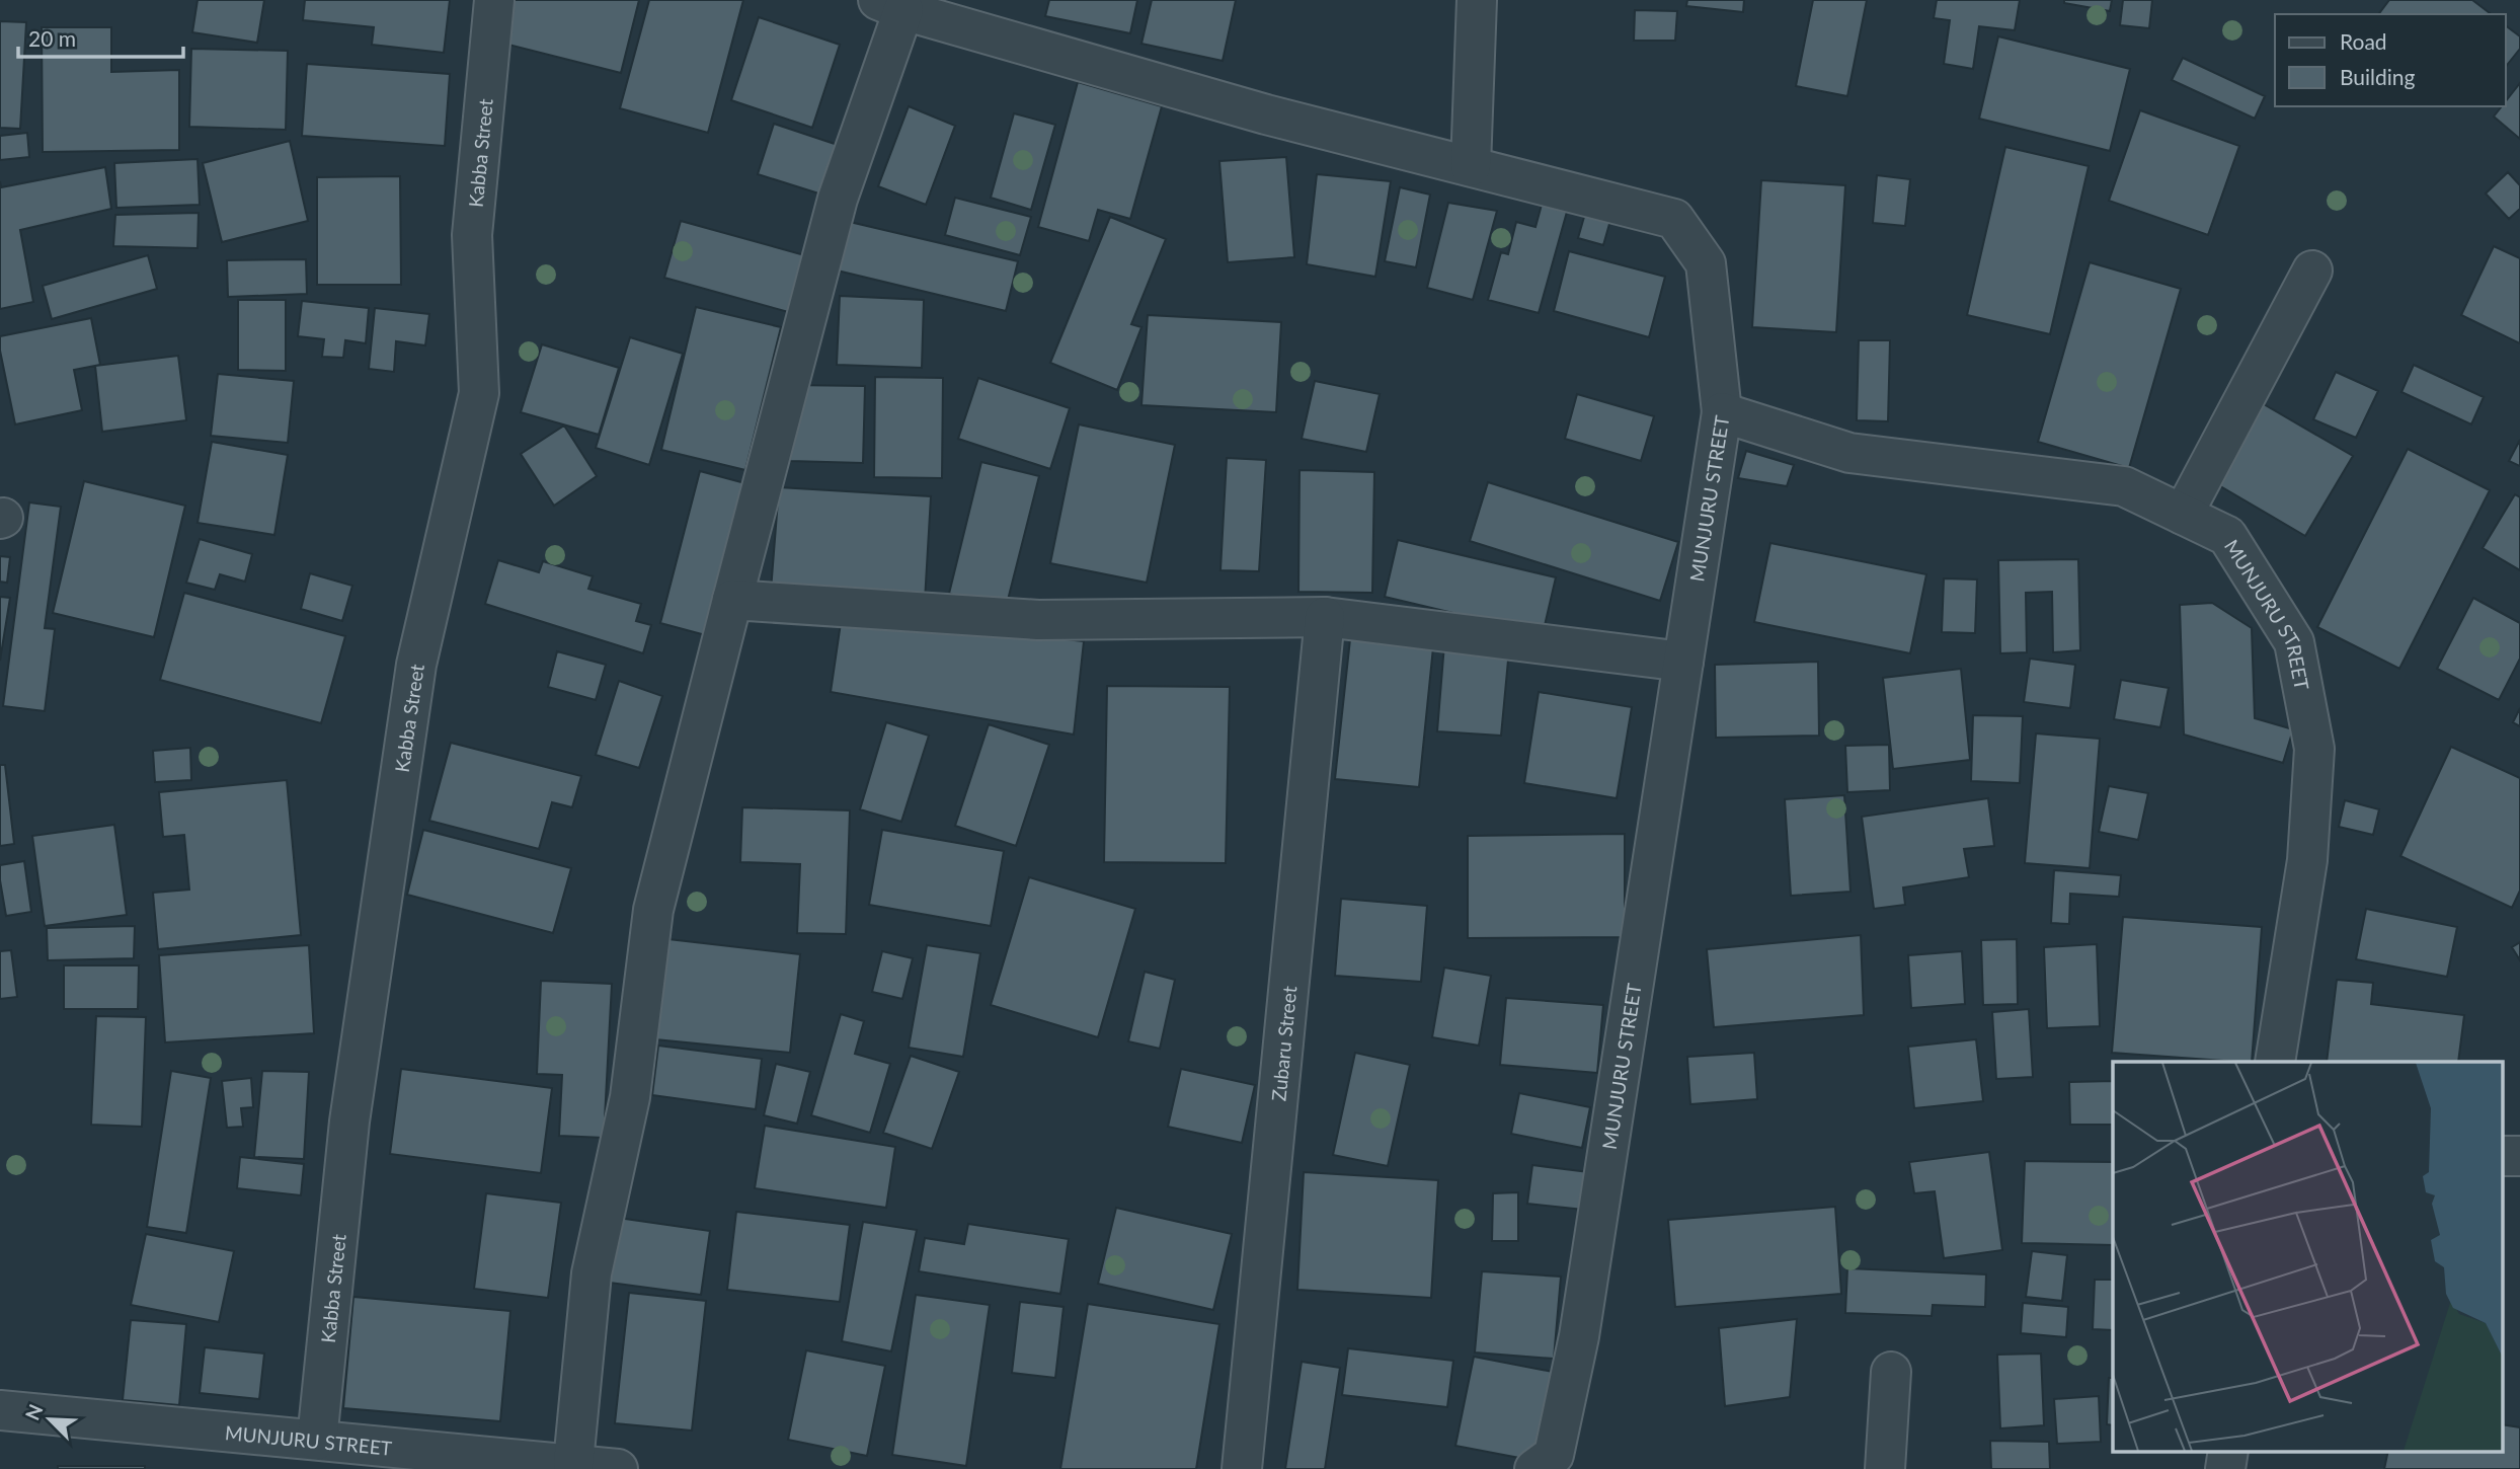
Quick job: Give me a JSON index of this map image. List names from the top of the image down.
{
  "streets": {
    "street": ["Kabba Street", "MUNJURU STREET", "Zubaru Street"]
  },
  "crossings": [
    ["Kabba Street", "MUNJURU STREET"]
  ],
  "legend": ["Road", "Building"],
  "scale_bar": "20 m",
  "north": "top left"
}
